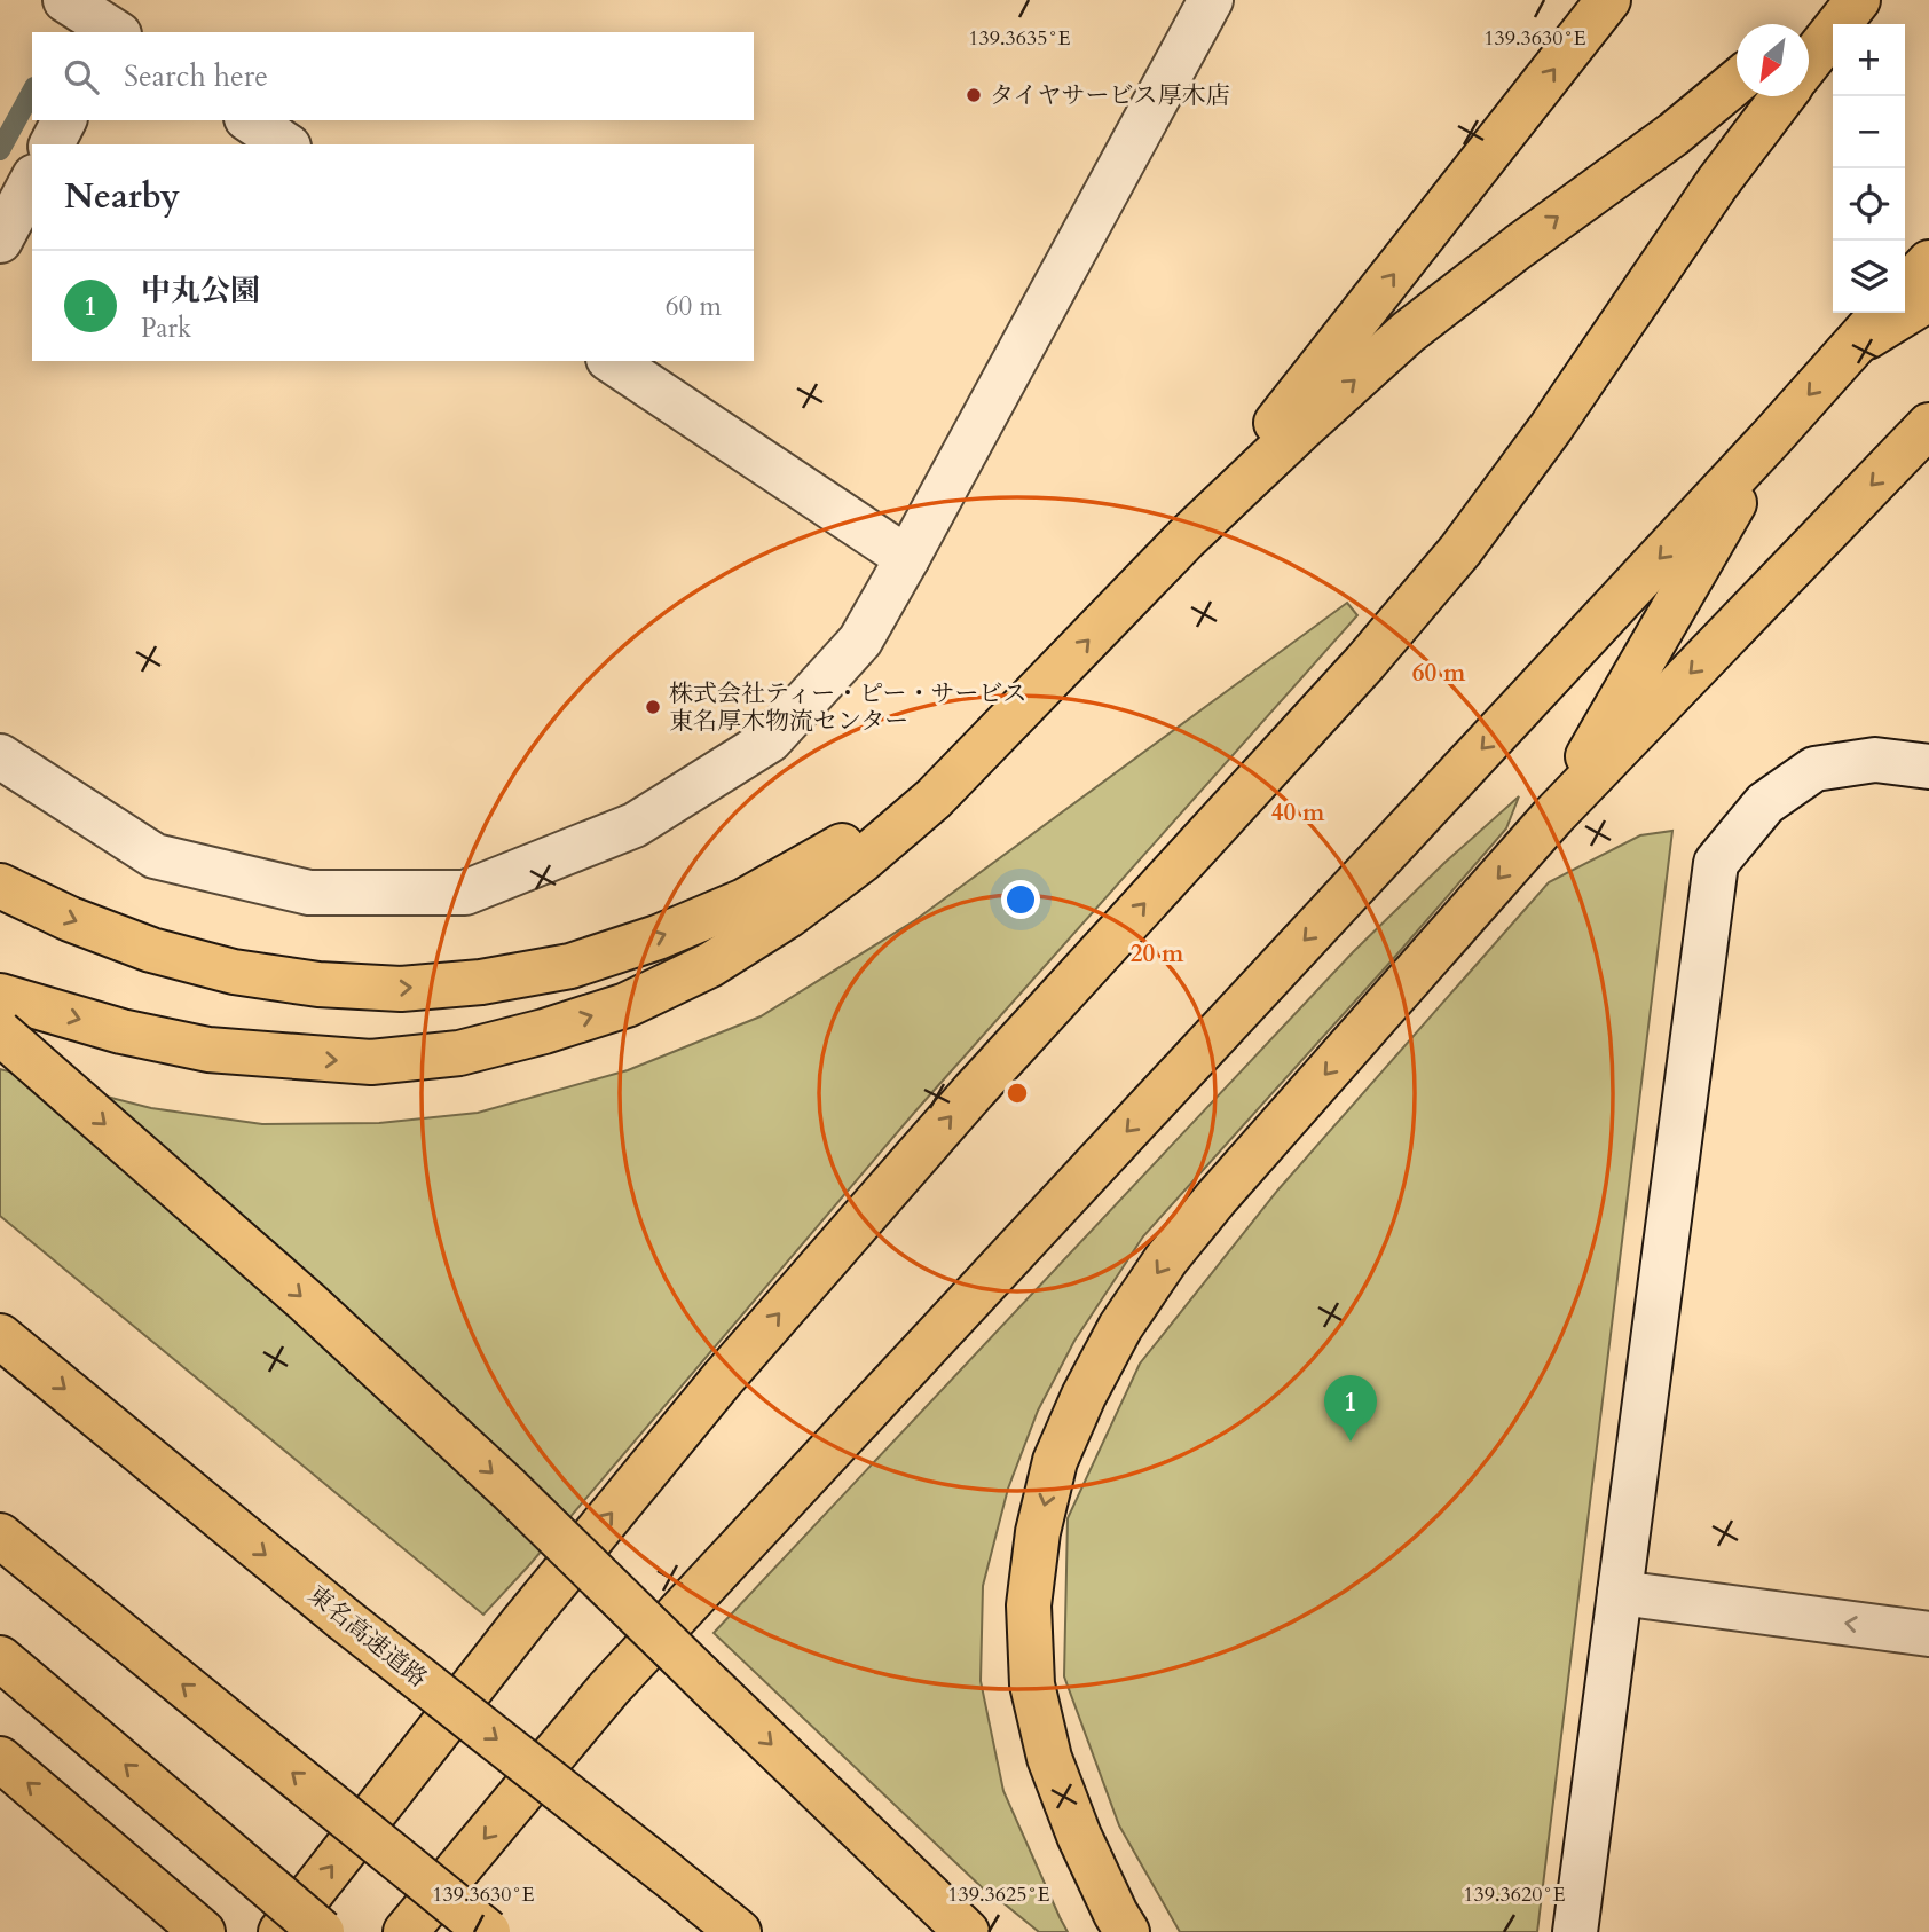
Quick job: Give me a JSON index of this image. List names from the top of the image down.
{
  "streets": {
    "highway": ["東名高速道路"]
  },
  "places": ["タイヤサービス厚木店", "株式会社ティー・ピー・サービス 東名厚木物流センター"],
  "north": "bottom left",
  "page": {
    "map_buttons": ["+", "−"],
    "search": "Search here",
    "heading": "Nearby",
    "list": [
      {
        "mark": "1",
        "name": "中丸公園",
        "note": "Park",
        "value": "60 m"
      }
    ],
    "pins": "1"
  },
  "coordinates": [
    "139.3635°E",
    "139.3630°E",
    "139.3625°E",
    "139.3620°E"
  ],
  "rings": ["60 m", "40 m", "20 m"]
}
